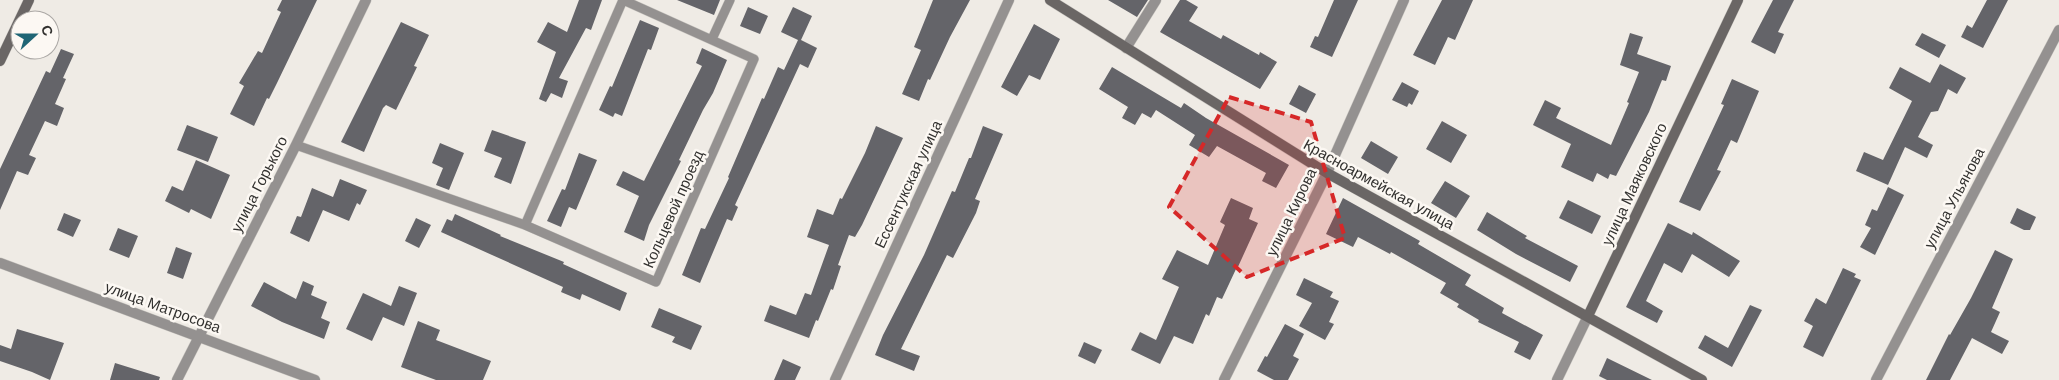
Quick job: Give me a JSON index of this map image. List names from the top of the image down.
{
  "streets": {
    "street": [
      "улица Горького",
      "Ессентукская улица",
      "Красноармейская улица",
      "улица Маяковского",
      "улица Ульянова",
      "улица Кирова",
      "улица Матросова"
    ],
    "lane": ["Кольцевой проезд"]
  },
  "crossings": [
    ["улица Горького", "Кольцевой проезд"],
    ["улица Горького", "улица Матросова"],
    ["Красноармейская улица", "улица Маяковского"],
    ["Красноармейская улица", "улица Кирова"]
  ],
  "north": "right"
}
